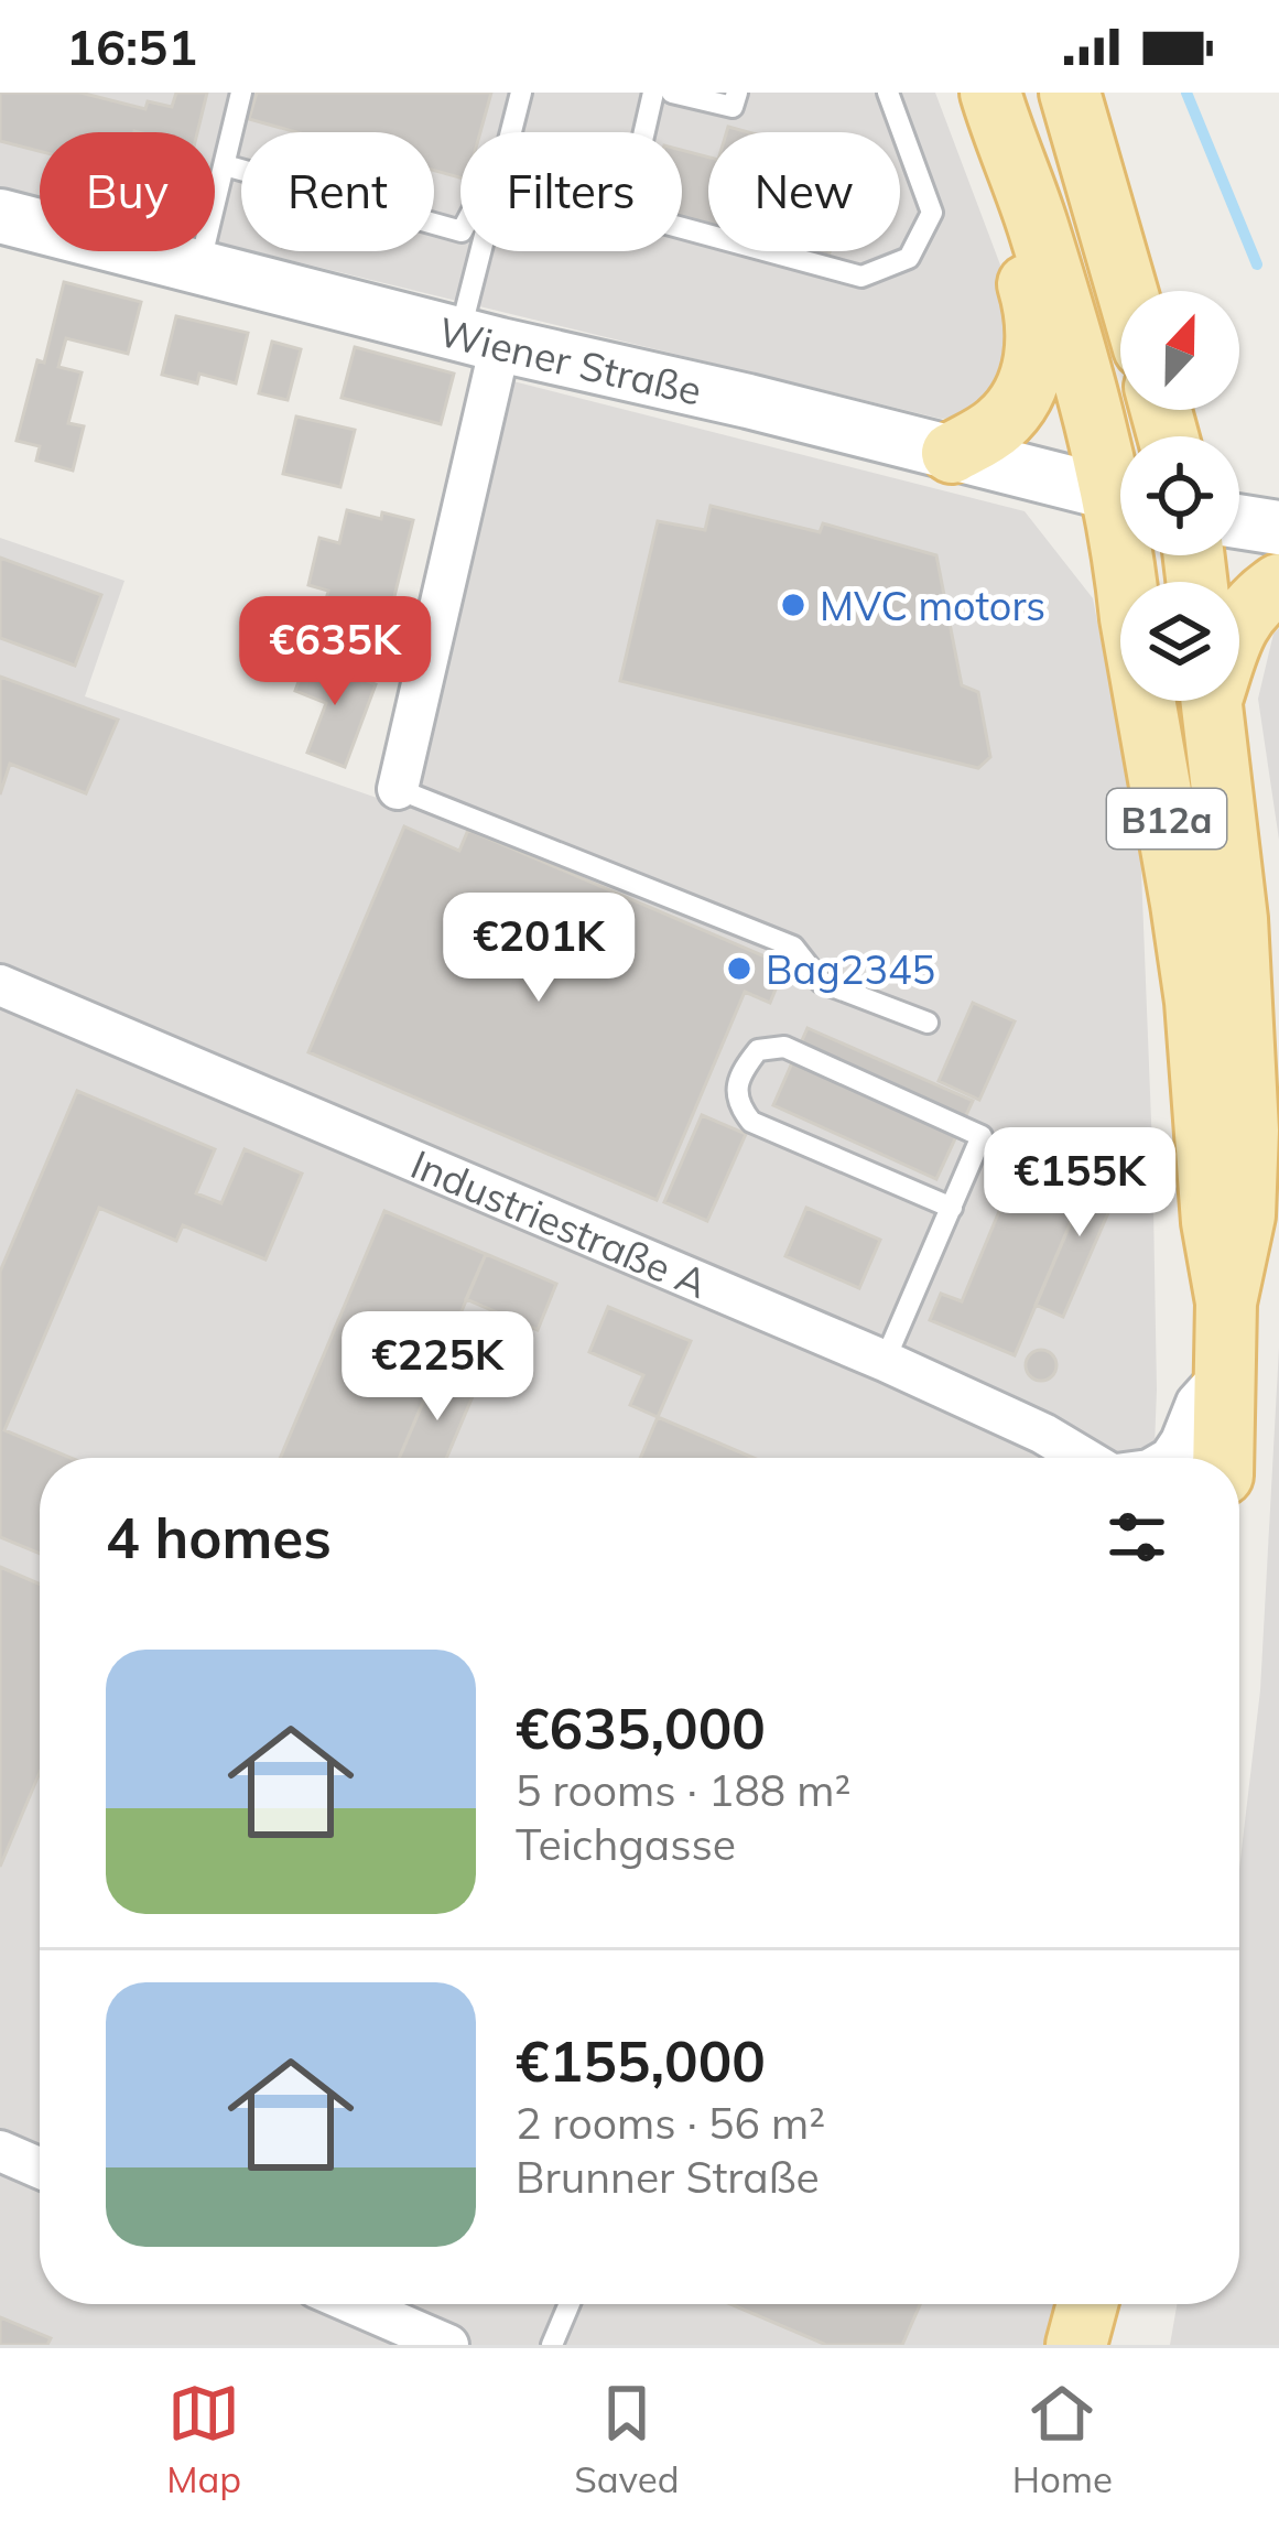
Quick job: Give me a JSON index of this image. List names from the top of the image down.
{
  "streets": {
    "main road": ["Wiener Straße", "B12a"],
    "street": ["Industriestraße A"]
  },
  "crossings": [
    ["B12a", "Industriestraße A"]
  ],
  "places": ["MVC motors", "Bag2345"],
  "north": "top",
  "page": {
    "status": "16:51",
    "chip": [
      "Buy",
      "Rent",
      "Filters",
      "New"
    ],
    "price": [
      "€635K",
      "€201K",
      "€155K",
      "€225K"
    ],
    "heading": "4 homes",
    "list": [
      {
        "name": "€635,000",
        "note": "5 rooms · 188 m² · Teichgasse"
      },
      {
        "name": "€155,000",
        "note": "2 rooms · 56 m² · Brunner Straße"
      }
    ],
    "tabs": ["Map", "Saved", "Home"]
  }
}
